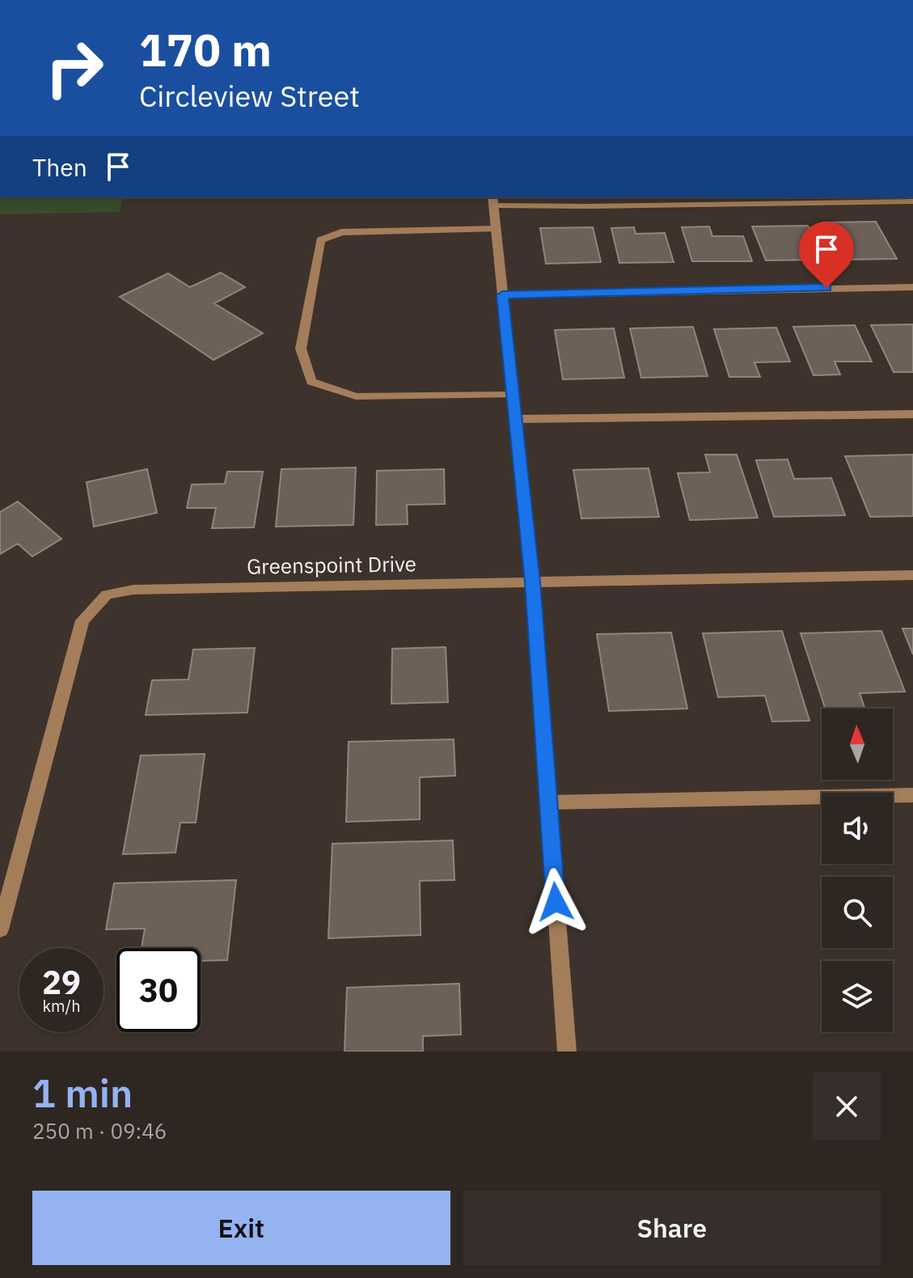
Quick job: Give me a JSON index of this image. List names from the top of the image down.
{
  "streets": {
    "street": ["Greenspoint Drive"]
  },
  "north": "top",
  "page": {
    "turn": ["170 m", "Circleview Street"],
    "then": "Then",
    "speed": "29 km/h",
    "limit": "30",
    "heading": ["1 min", "250 m · 09:46"],
    "buttons": ["Exit", "Share"]
  }
}
